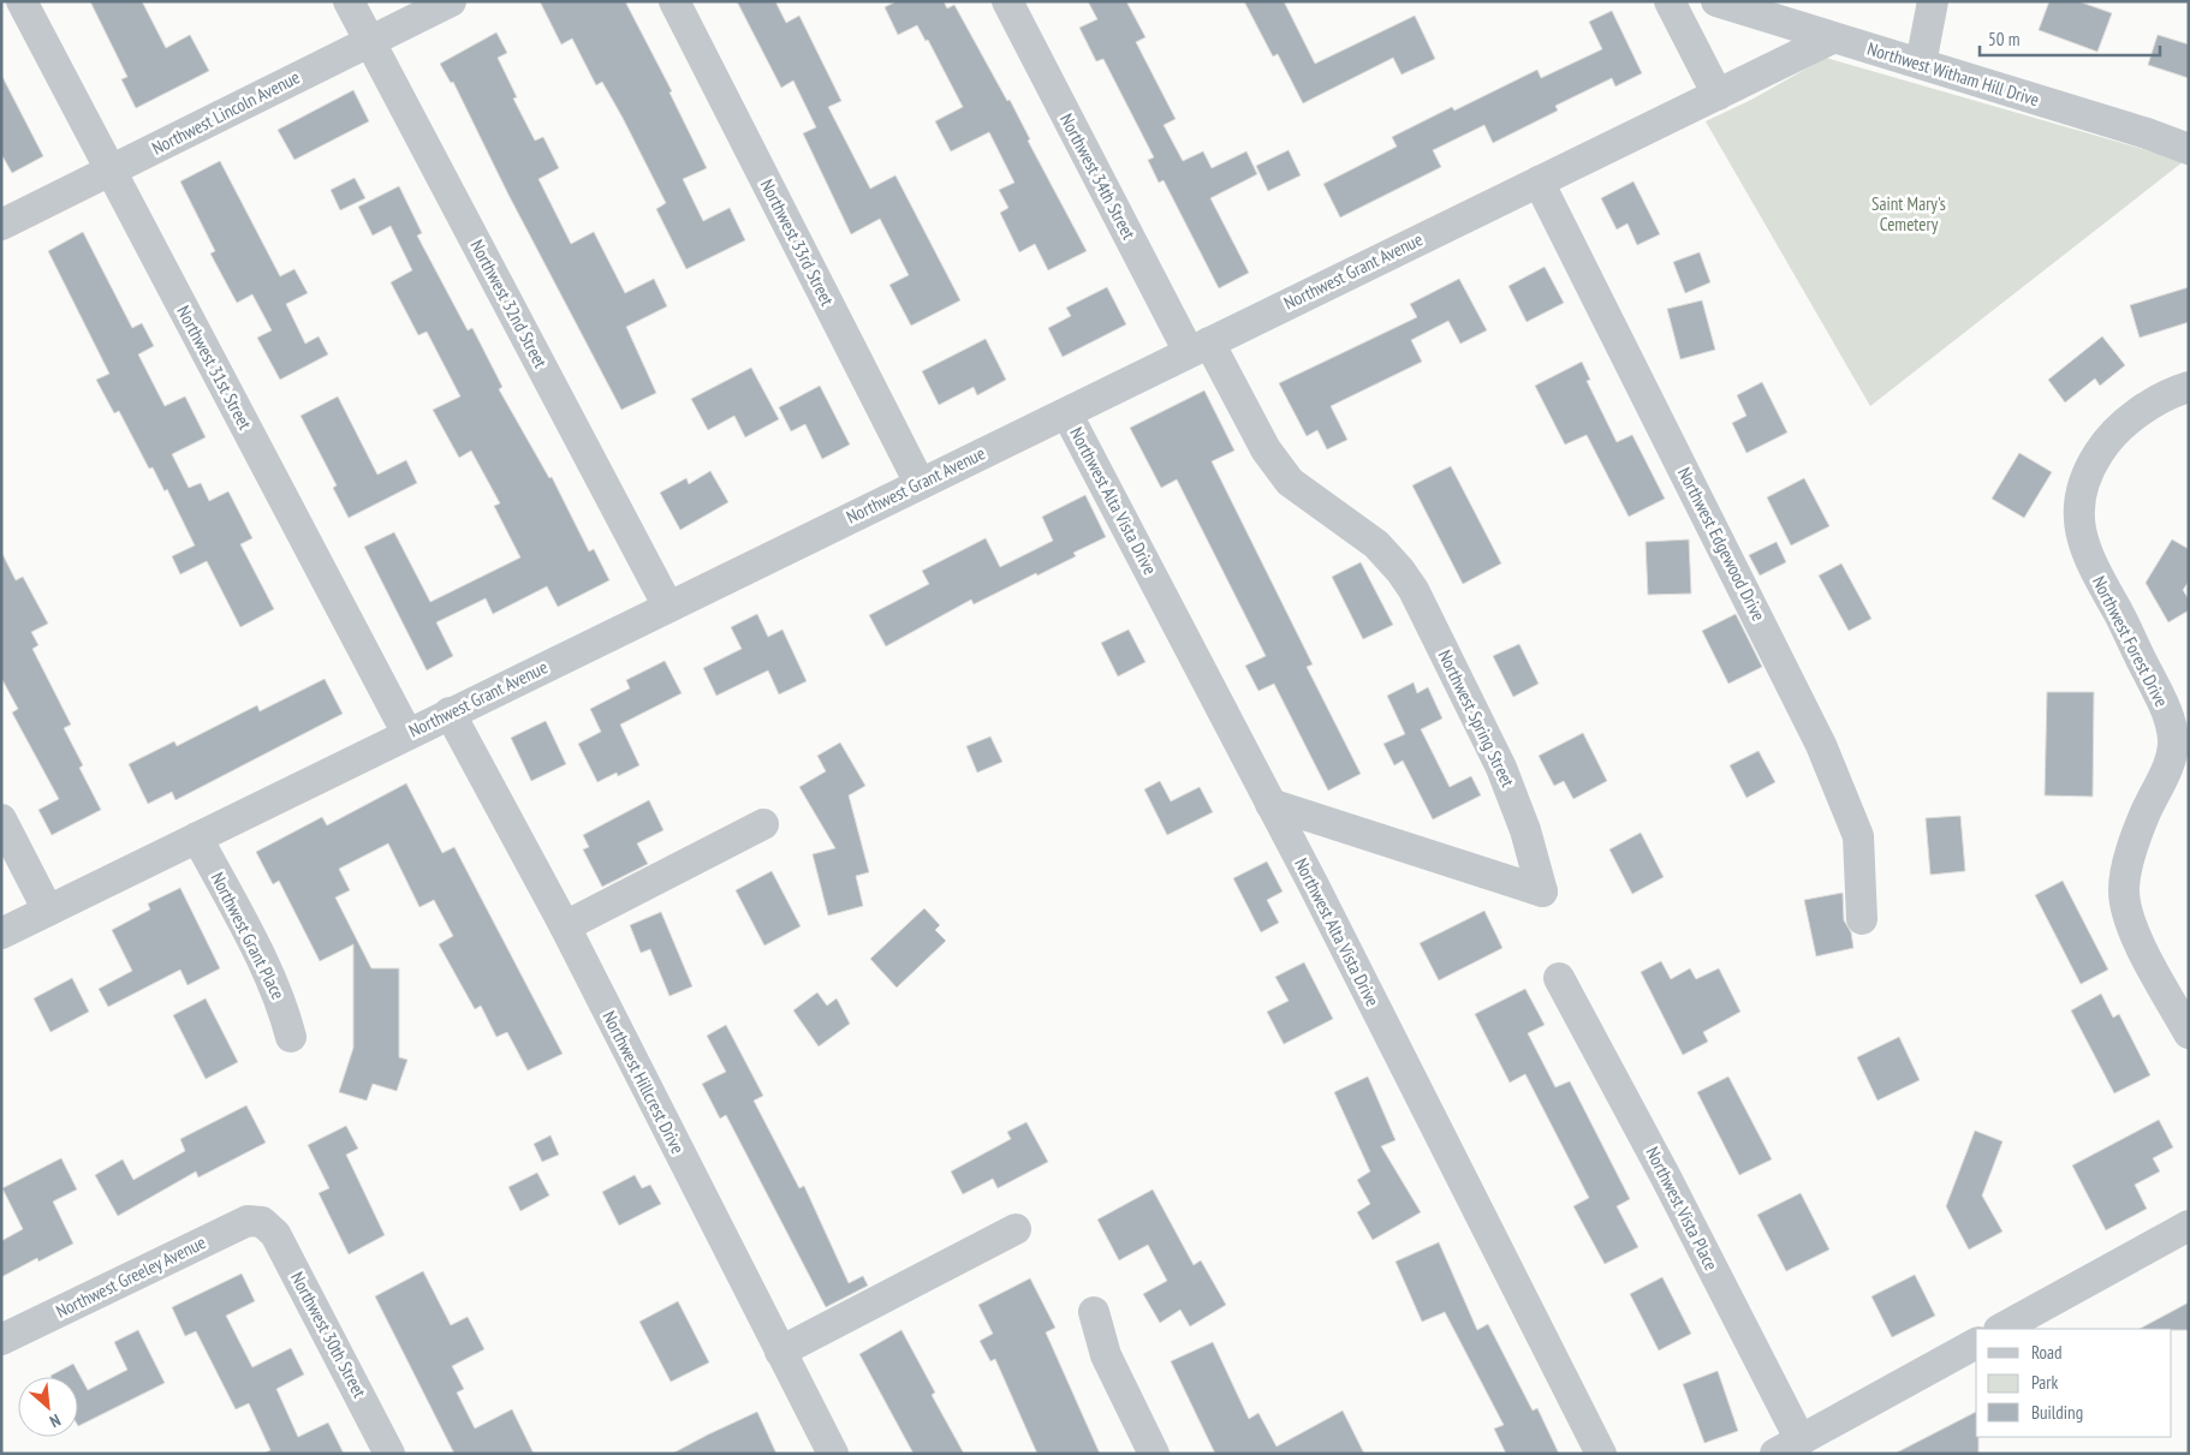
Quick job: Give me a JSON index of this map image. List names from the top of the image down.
{
  "streets": {
    "street": [
      "Northwest Witham Hill Drive",
      "Northwest Lincoln Avenue",
      "Northwest 34th Street",
      "Northwest 33rd Street",
      "Northwest Grant Avenue",
      "Northwest 32nd Street",
      "Northwest 31st Street",
      "Northwest Alta Vista Drive",
      "Northwest Edgewood Drive",
      "Northwest Forest Drive",
      "Northwest Spring Street",
      "Northwest Grant Place",
      "Northwest Hillcrest Drive",
      "Northwest Vista Place",
      "Northwest Greeley Avenue",
      "Northwest 30th Street"
    ]
  },
  "crossings": [
    ["Northwest Witham Hill Drive", "Northwest Grant Avenue"],
    ["Northwest Lincoln Avenue", "Northwest 32nd Street"],
    ["Northwest Lincoln Avenue", "Northwest 31st Street"],
    ["Northwest 34th Street", "Northwest Grant Avenue"],
    ["Northwest 34th Street", "Northwest Spring Street"],
    ["Northwest 33rd Street", "Northwest Grant Avenue"],
    ["Northwest Grant Avenue", "Northwest 32nd Street"],
    ["Northwest Grant Avenue", "Northwest 31st Street"],
    ["Northwest Grant Avenue", "Northwest Alta Vista Drive"],
    ["Northwest Grant Avenue", "Northwest Edgewood Drive"],
    ["Northwest Grant Avenue", "Northwest Spring Street"],
    ["Northwest Grant Avenue", "Northwest Grant Place"],
    ["Northwest Grant Avenue", "Northwest Hillcrest Drive"],
    ["Northwest Alta Vista Drive", "Northwest Spring Street"],
    ["Northwest Greeley Avenue", "Northwest 30th Street"]
  ],
  "parks": ["Saint Mary's Cemetery"],
  "legend": ["Road", "Park", "Building"],
  "scale_bar": "50 m",
  "north": "bottom right"
}
